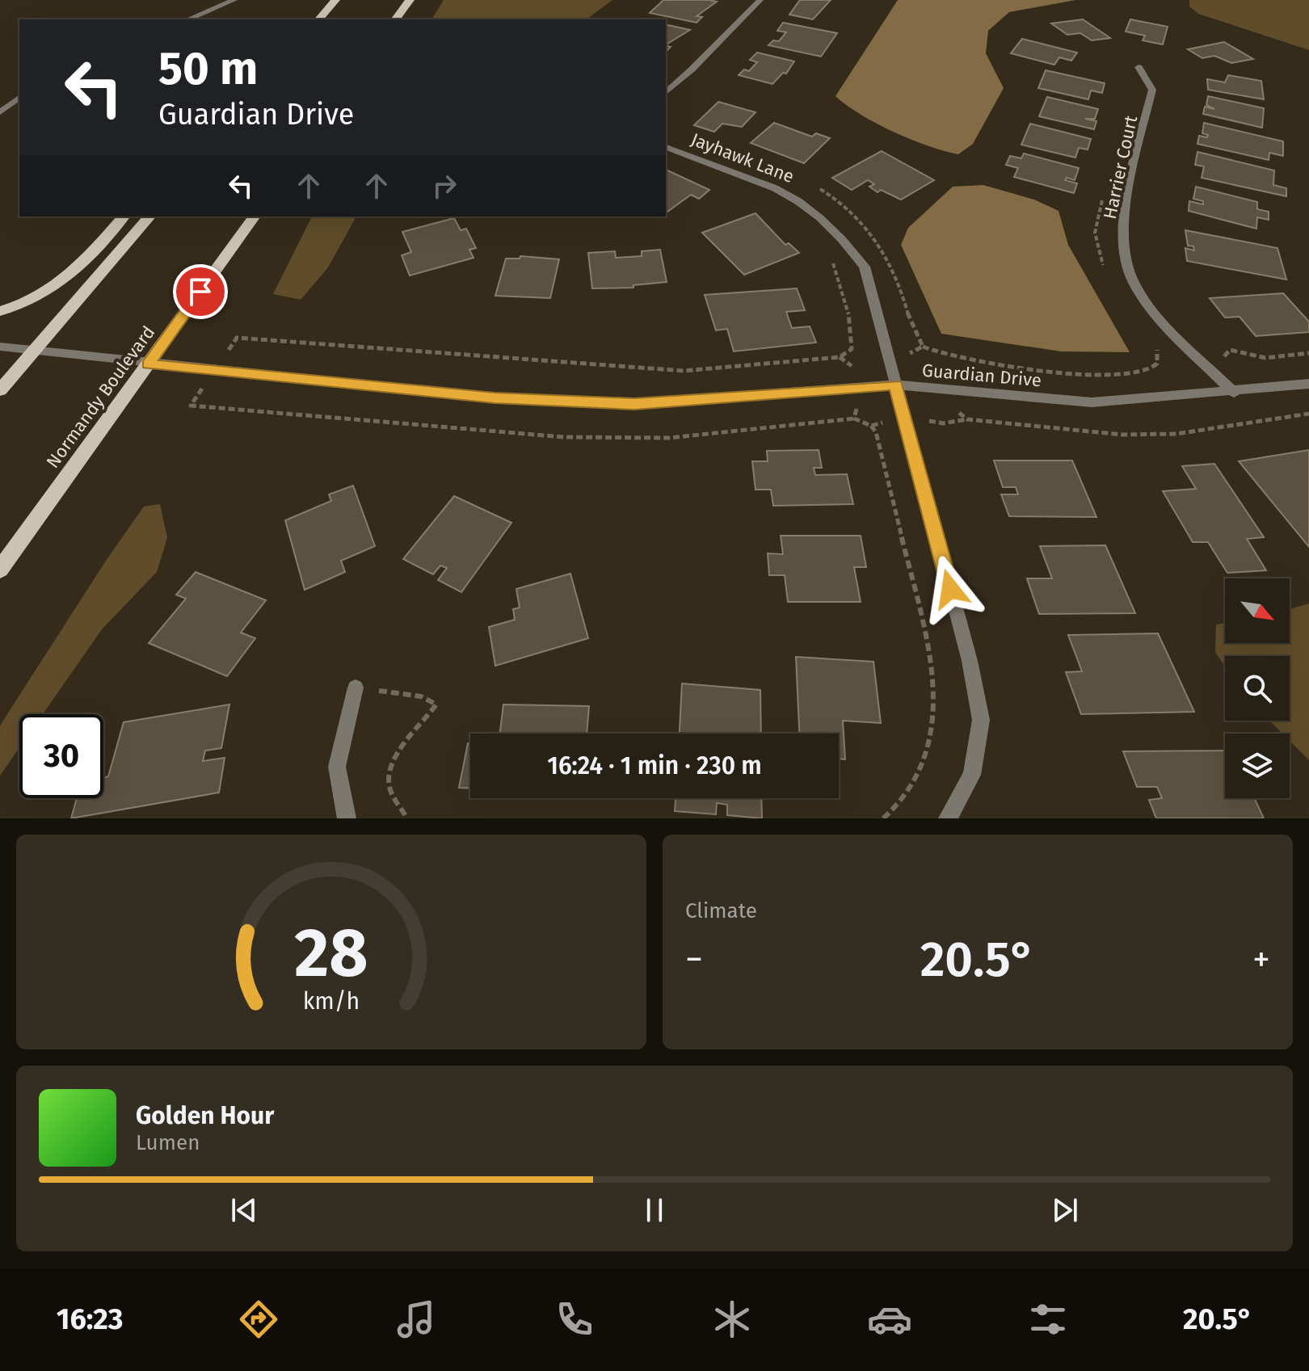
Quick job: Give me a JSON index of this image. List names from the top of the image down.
{
  "streets": {
    "main road": ["Normandy Boulevard"],
    "street": ["Jayhawk Lane", "Harrier Court", "Guardian Drive"]
  },
  "crossings": [
    ["Jayhawk Lane", "Guardian Drive"],
    ["Harrier Court", "Guardian Drive"],
    ["Guardian Drive", "Normandy Boulevard"]
  ],
  "north": "bottom right",
  "page": {
    "turn": ["50 m", "Guardian Drive"],
    "limit": "30",
    "trip": "16:24 · 1 min · 230 m",
    "tile": "Climate",
    "heat": ["−", "20.5°", "+"],
    "song": ["Golden Hour", "Lumen"],
    "tabs": ["16:23", "20.5°"],
    "gauge": ["28", "km/h"]
  }
}
